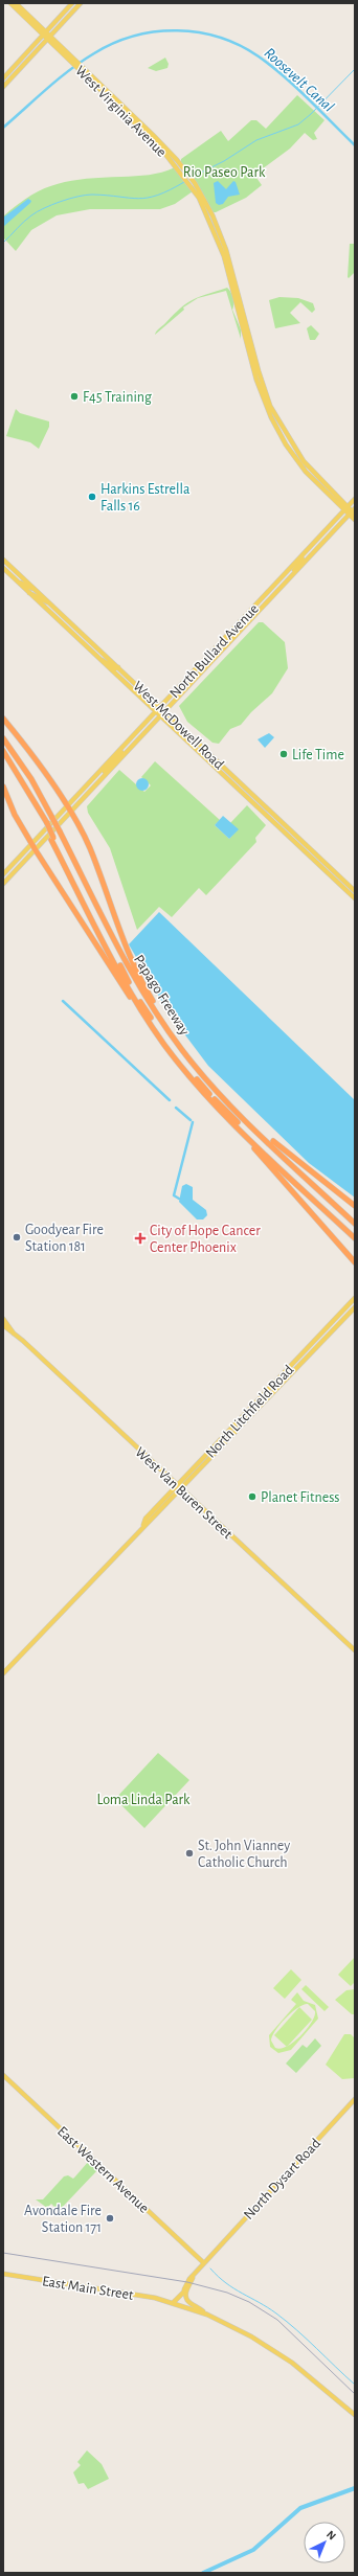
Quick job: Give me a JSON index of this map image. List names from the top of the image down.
{
  "streets": {
    "highway": ["Papago Freeway"],
    "main road": [
      "West Virginia Avenue",
      "North Bullard Avenue",
      "West McDowell Road",
      "North Litchfield Road",
      "West Van Buren Street",
      "East Western Avenue",
      "North Dysart Road",
      "East Main Street"
    ]
  },
  "crossings": [
    ["West Virginia Avenue", "North Bullard Avenue"],
    ["North Bullard Avenue", "West McDowell Road"],
    ["North Litchfield Road", "West Van Buren Street"],
    ["East Western Avenue", "North Dysart Road"],
    ["North Dysart Road", "East Main Street"]
  ],
  "water": ["Roosevelt Canal"],
  "parks": ["Rio Paseo Park", "Loma Linda Park"],
  "places": {
    "other": [
      "F45 Training",
      "Harkins Estrella Falls 16",
      "Life Time",
      "Goodyear Fire Station 181",
      "Planet Fitness",
      "St. John Vianney Catholic Church",
      "Avondale Fire Station 171"
    ],
    "health": ["City of Hope Cancer Center Phoenix"]
  },
  "north": "top right"
}
